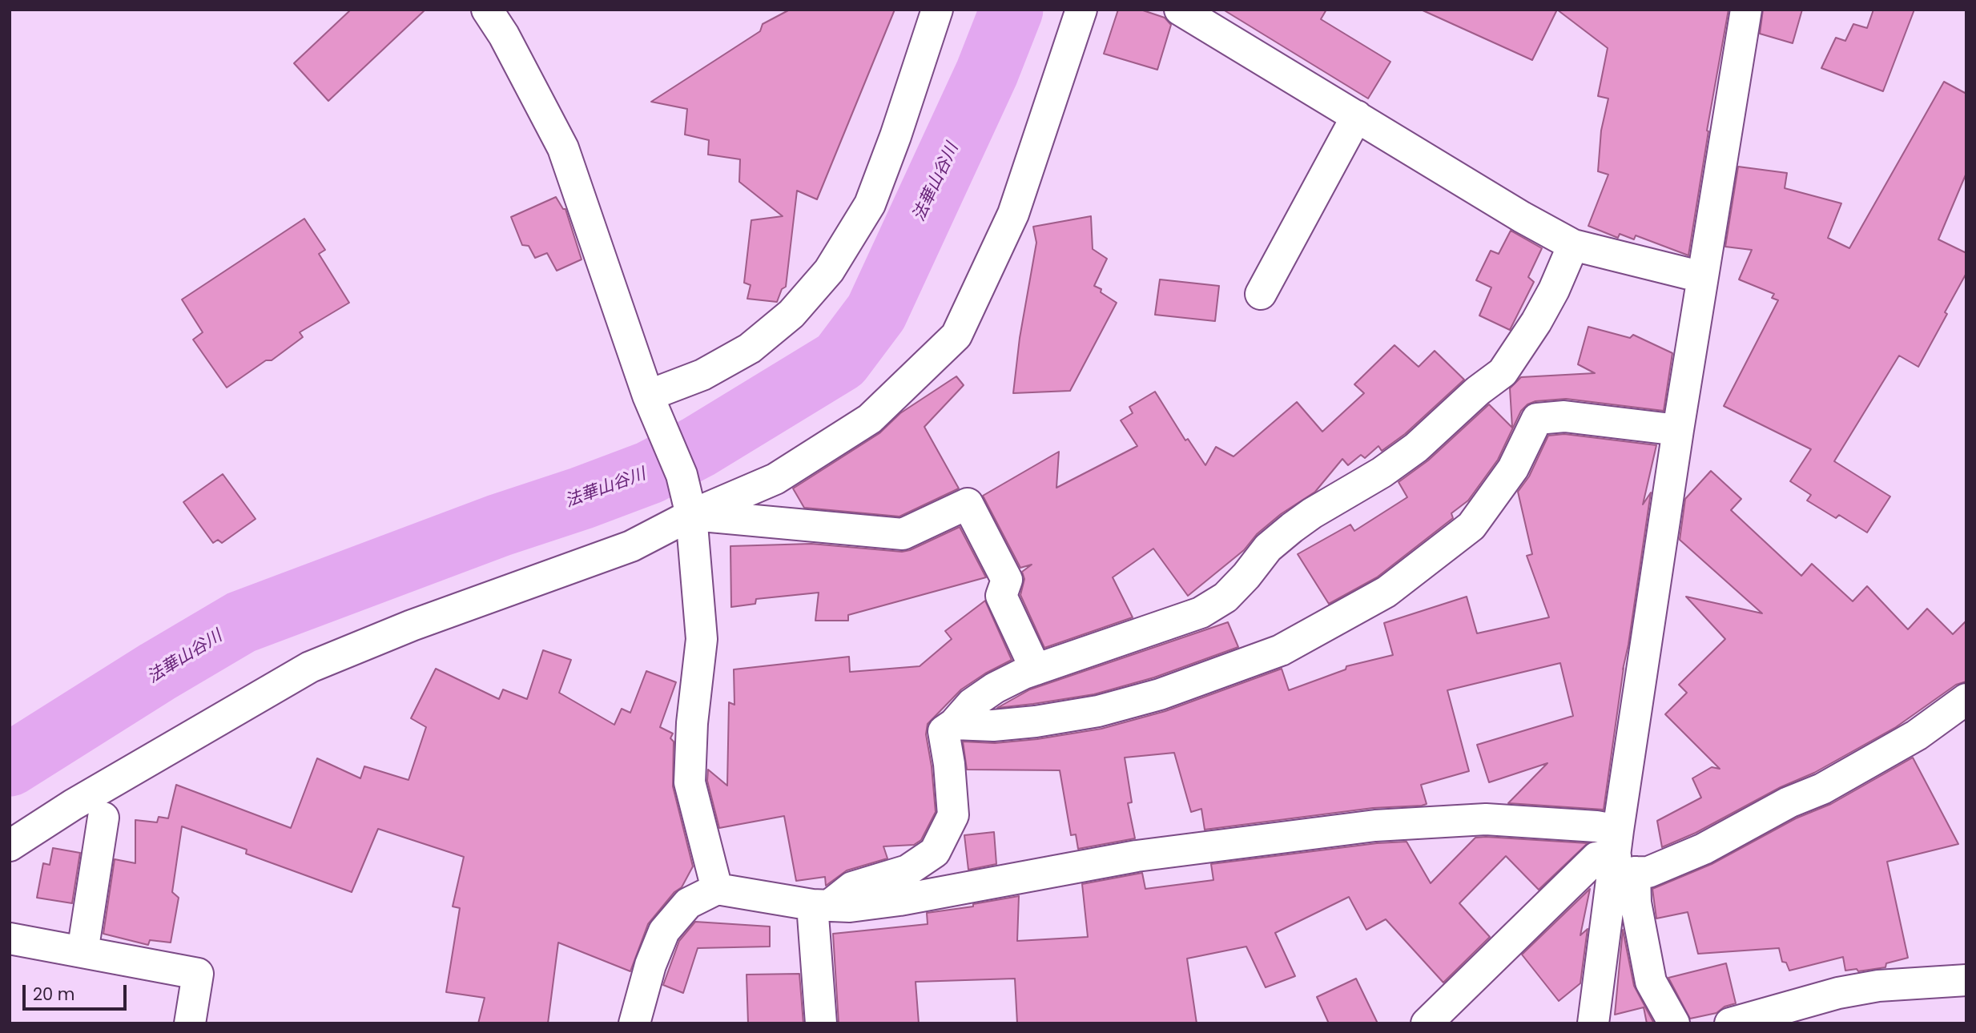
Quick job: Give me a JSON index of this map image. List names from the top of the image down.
{
  "water": ["法華山谷川"],
  "scale_bar": "20 m"
}
